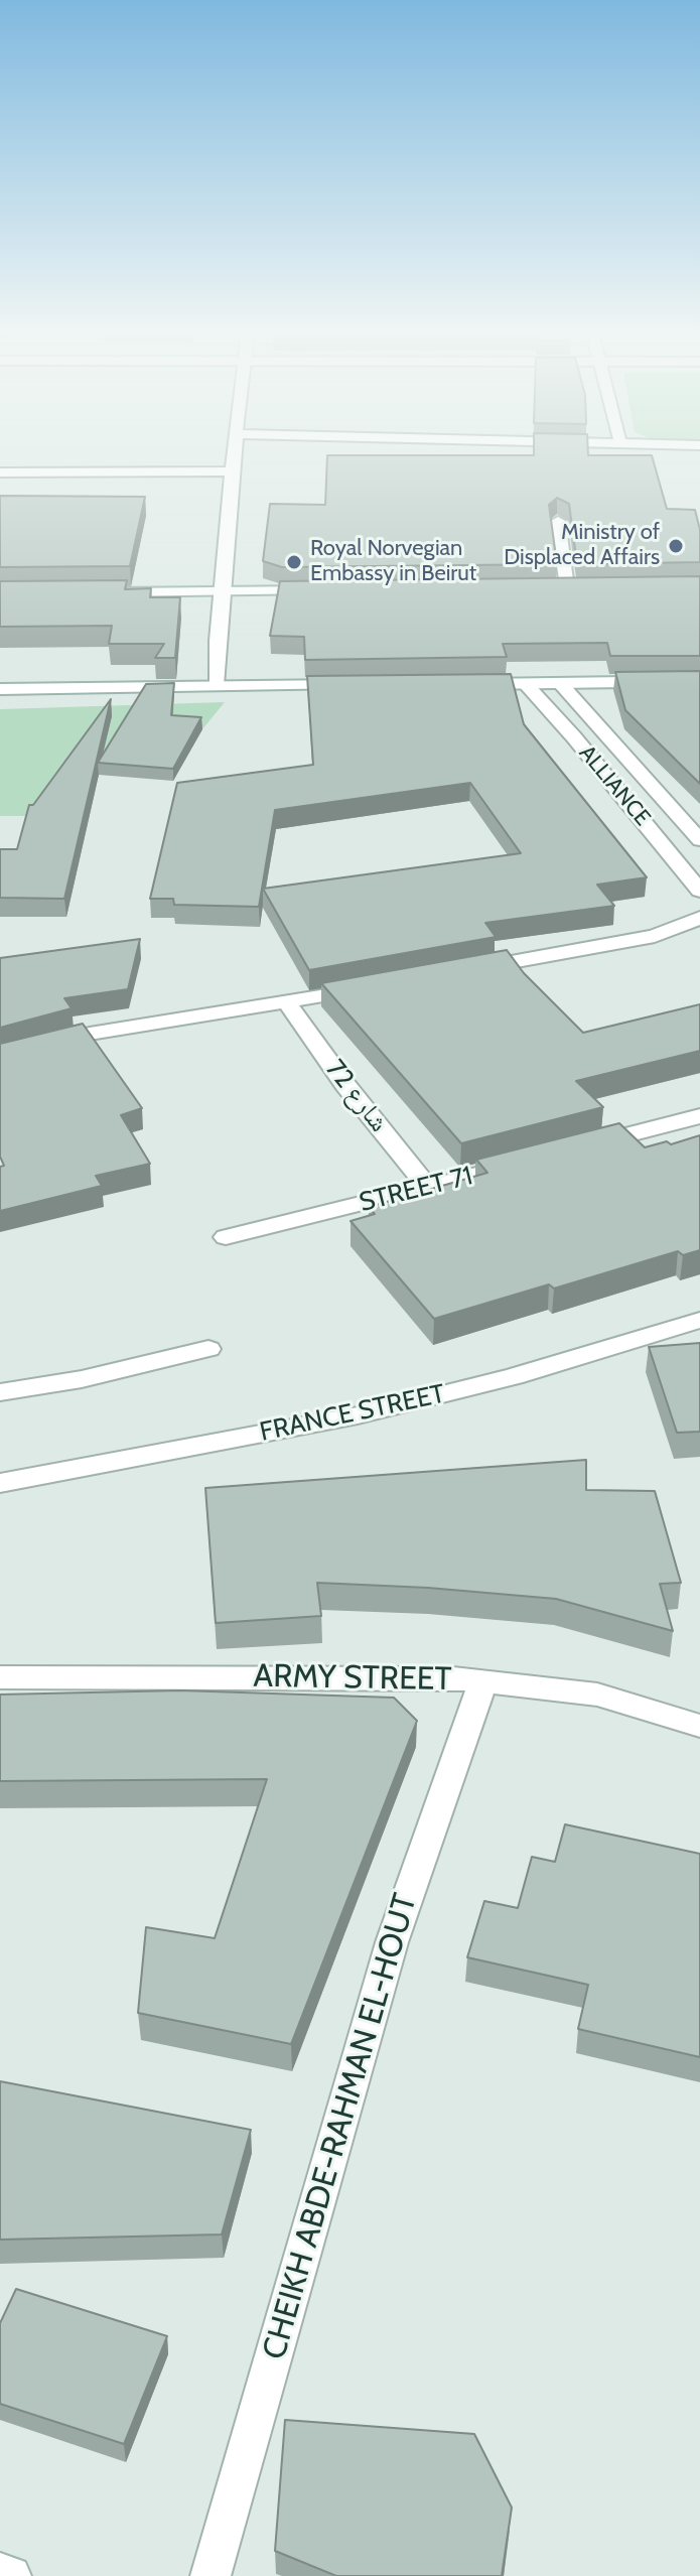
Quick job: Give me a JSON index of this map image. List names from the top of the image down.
{
  "streets": {
    "street": [
      "ALLIANCE",
      "شارع 72",
      "STREET 71",
      "FRANCE STREET",
      "ARMY STREET",
      "CHEIKH ABDE-RAHMAN EL-HOUT"
    ]
  },
  "crossings": [
    ["شارع 72", "STREET 71"],
    ["ARMY STREET", "CHEIKH ABDE-RAHMAN EL-HOUT"]
  ],
  "places": ["Ministry of Displaced Affairs", "Royal Norvegian Embassy in Beirut"]
}
